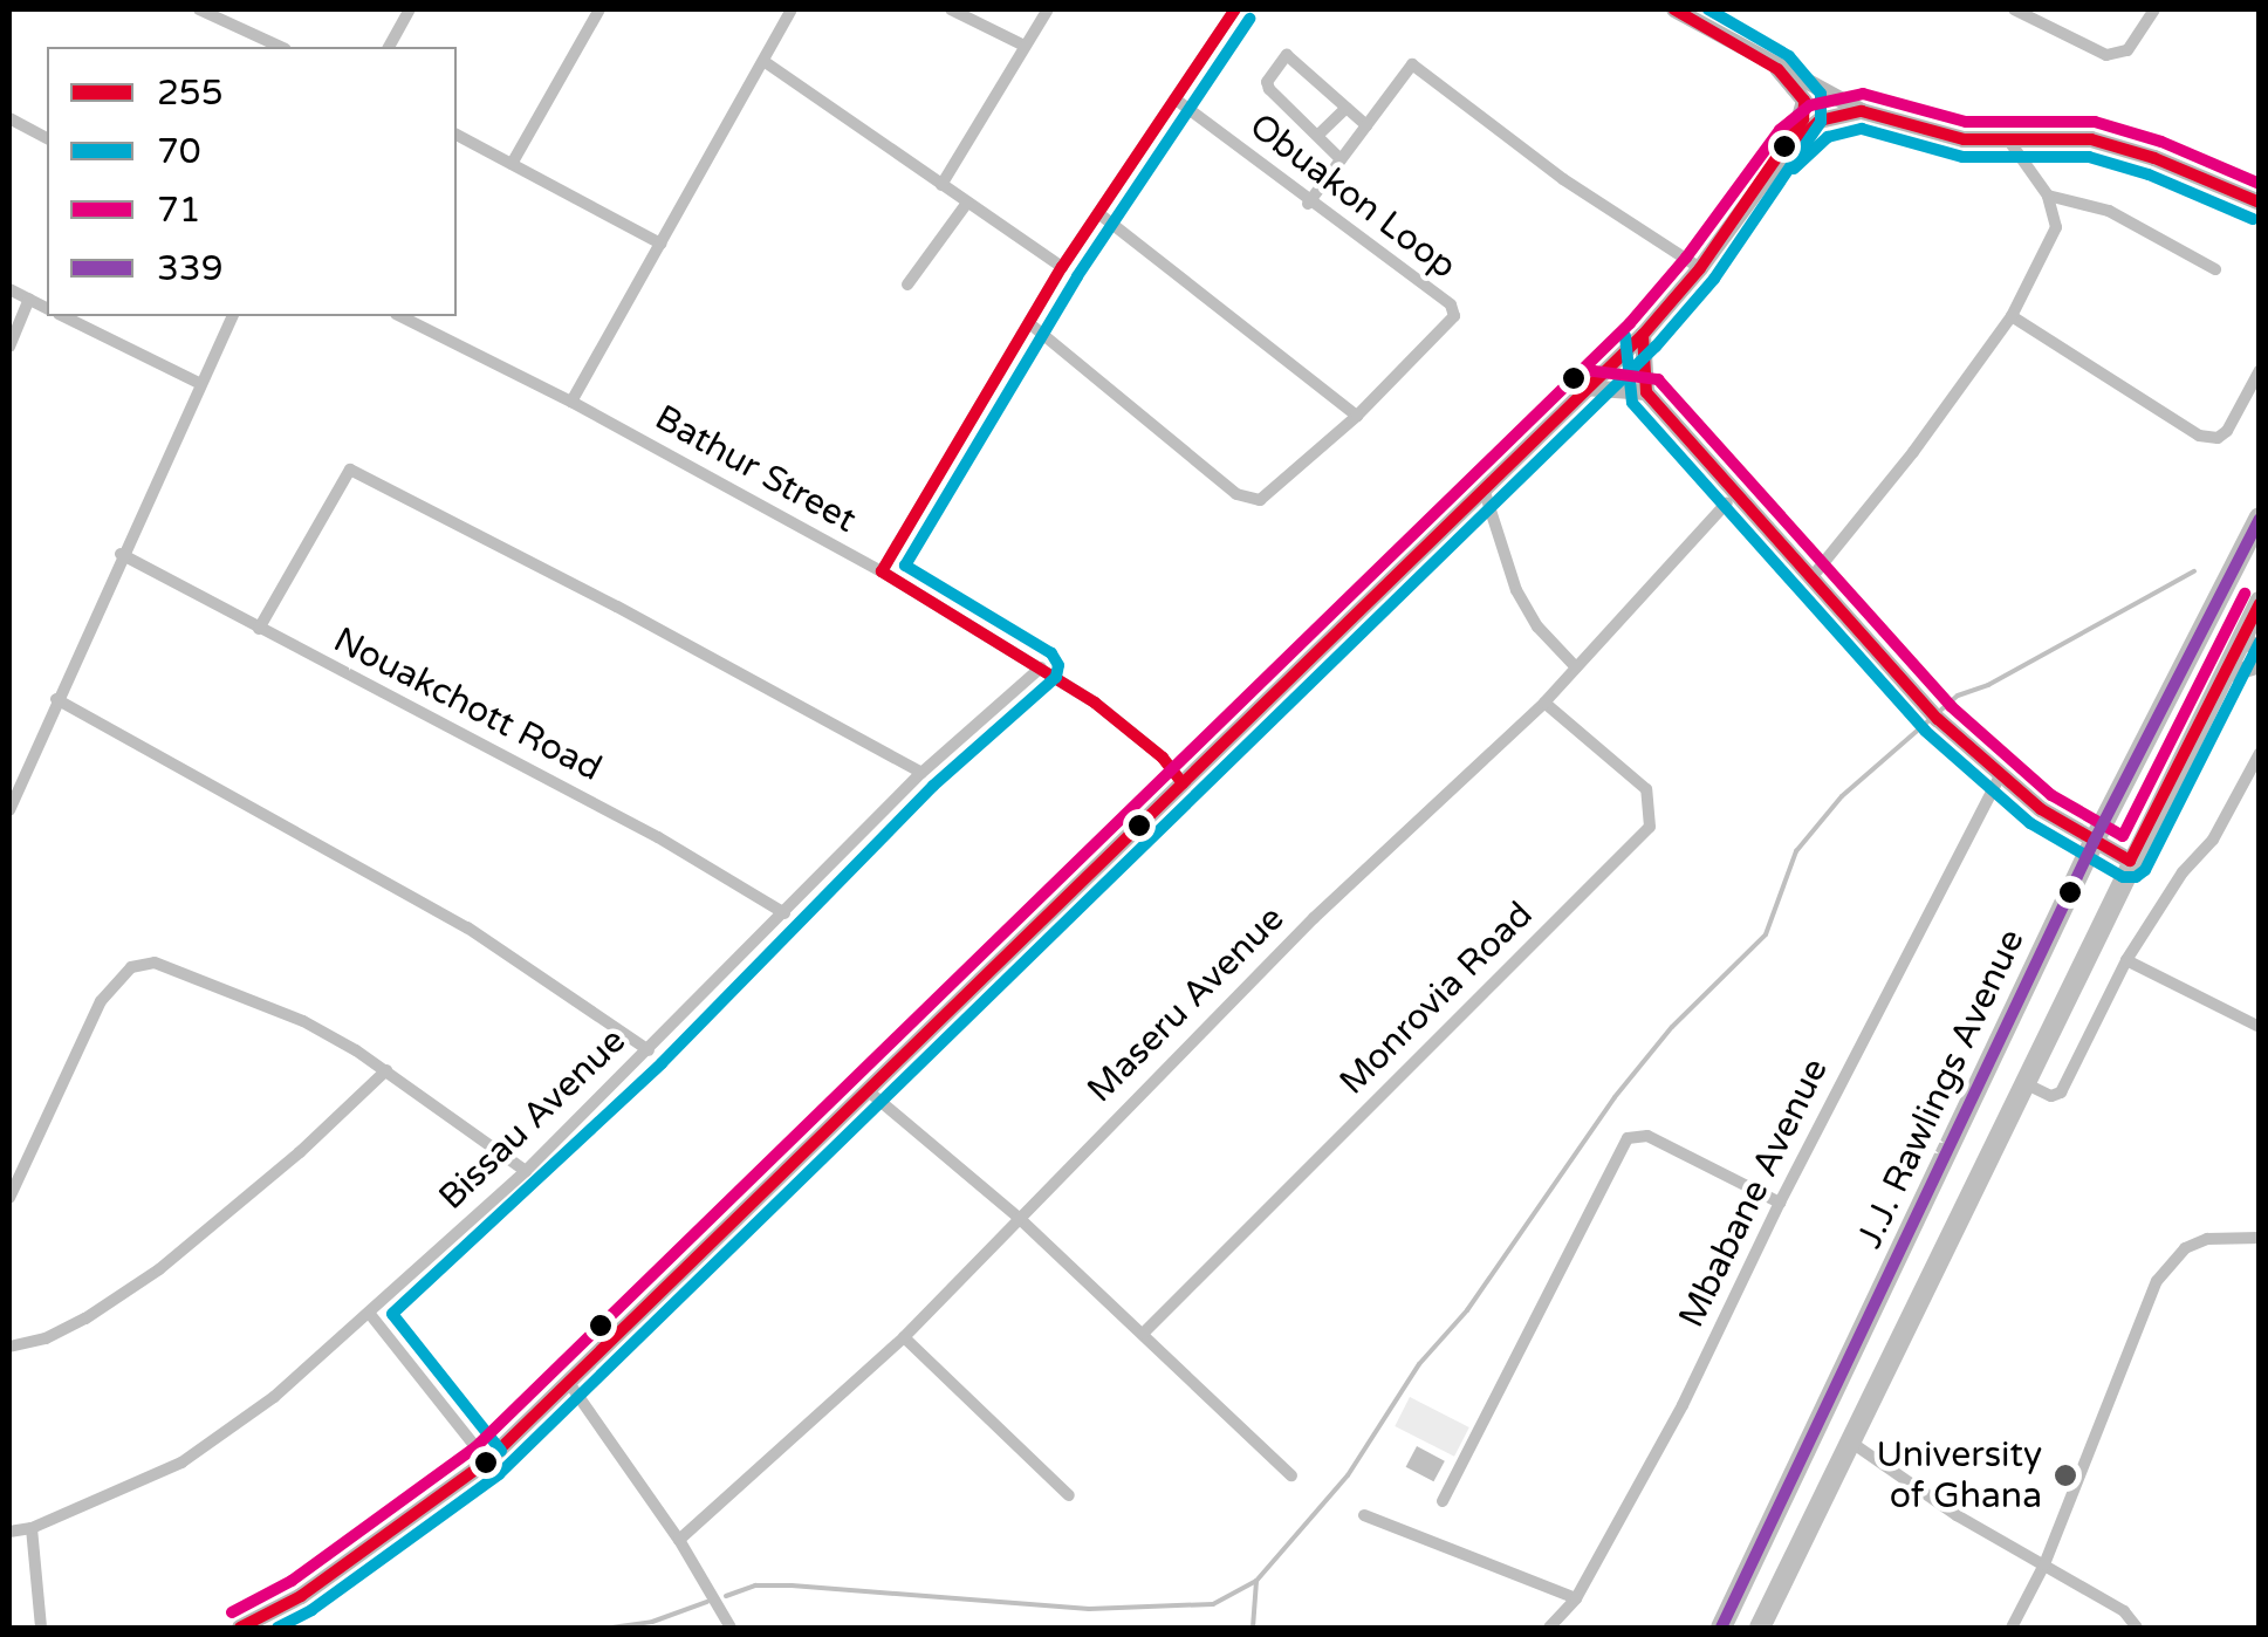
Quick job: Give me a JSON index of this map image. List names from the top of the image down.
{
  "streets": {
    "highway": ["J.J. Rawlings Avenue"],
    "street": [
      "Obuakon Loop",
      "Bathur Street",
      "Nouakchott Road",
      "Monrovia Road",
      "Maseru Avenue",
      "Bissau Avenue",
      "Mbabane Avenue"
    ]
  },
  "crossings": [
    ["Bathur Street", "Bissau Avenue"],
    ["Nouakchott Road", "Bissau Avenue"],
    ["Monrovia Road", "Maseru Avenue"]
  ],
  "places": ["University of Ghana"],
  "lines": [
    "transit line 255",
    "transit line 70",
    "transit line 71",
    "transit line 339"
  ],
  "legend": [
    "255",
    "70",
    "71",
    "339"
  ]
}
